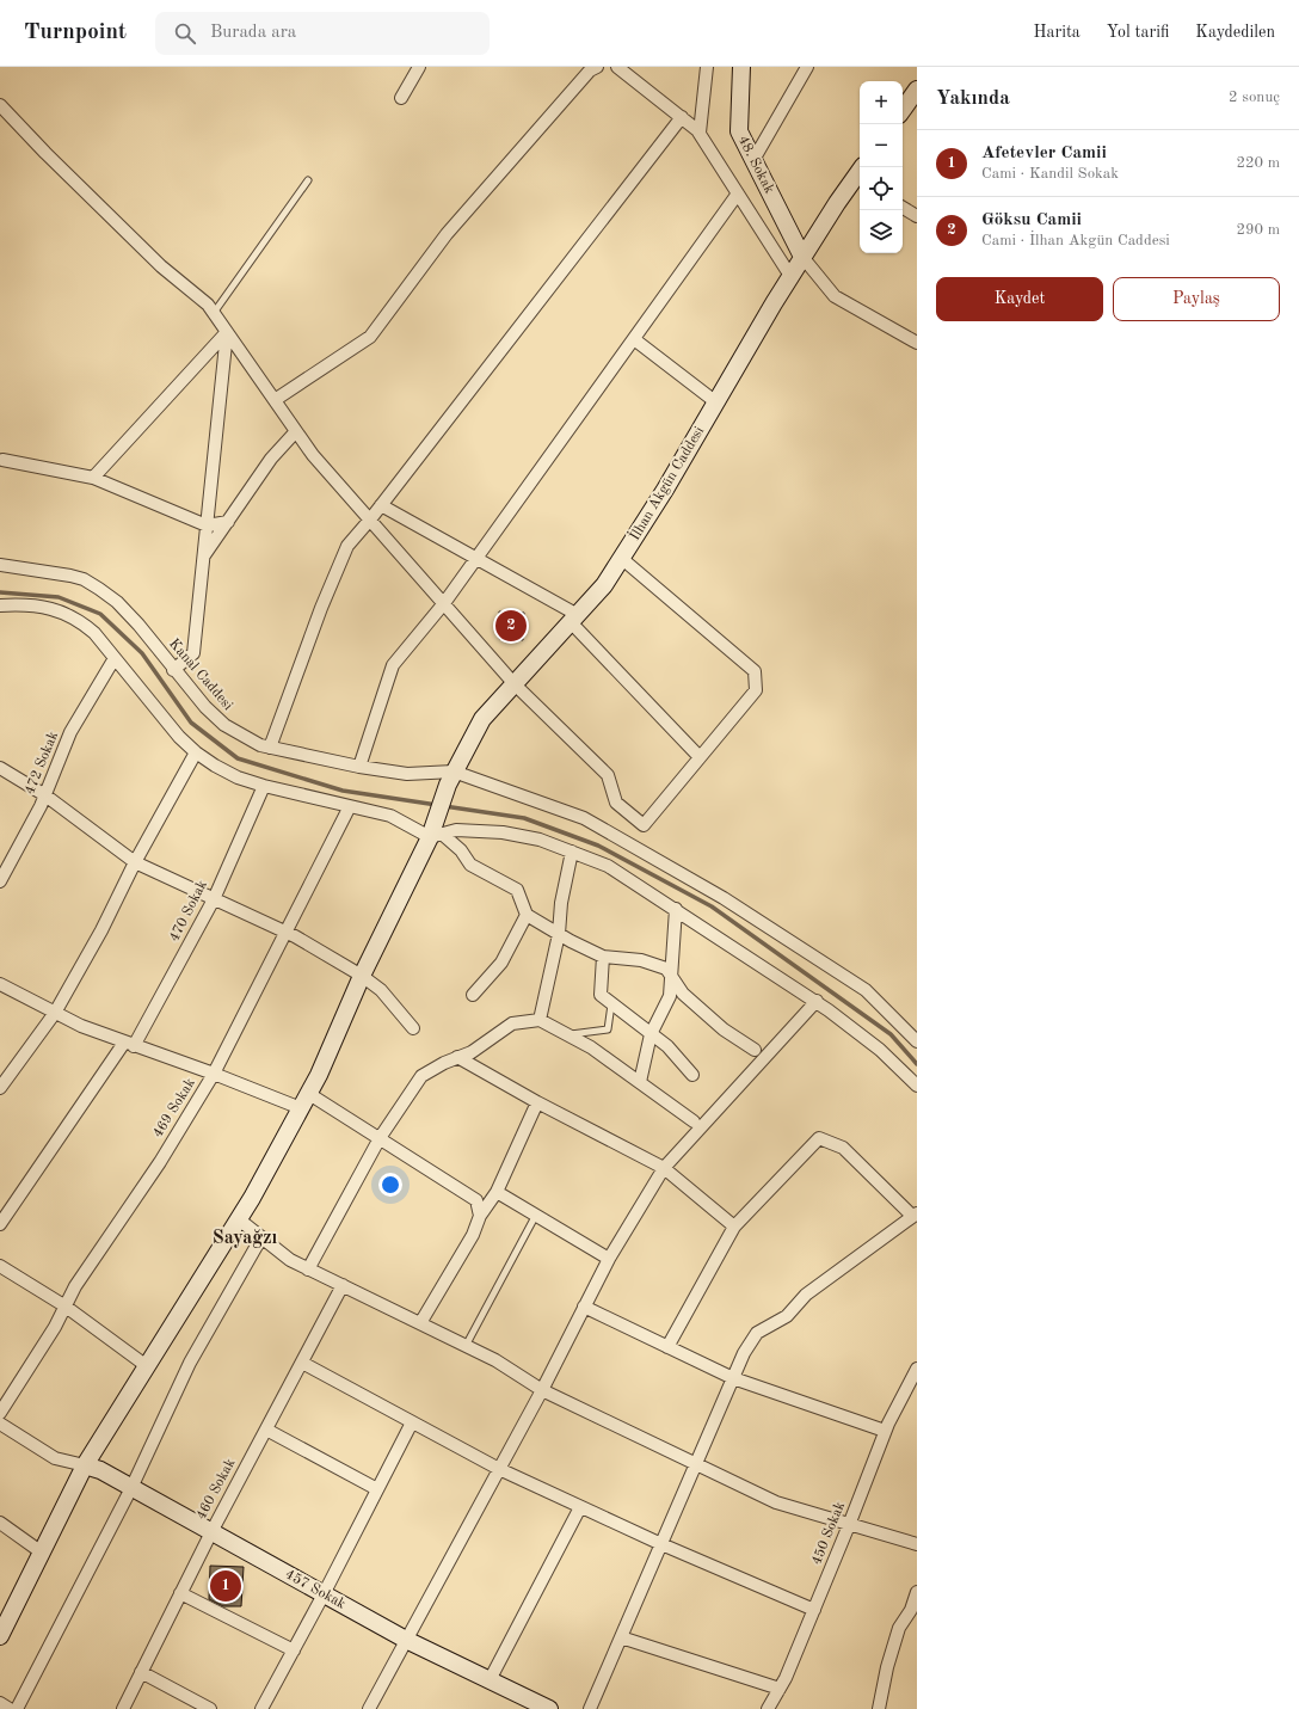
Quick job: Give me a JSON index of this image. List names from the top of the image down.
{
  "streets": {
    "main road": ["48. Sokak", "İlhan Akgün Caddesi", "457 Sokak"],
    "street": [
      "Kanal Caddesi",
      "472 Sokak",
      "470 Sokak",
      "469 Sokak",
      "460 Sokak",
      "450 Sokak"
    ]
  },
  "crossings": [
    ["48. Sokak", "İlhan Akgün Caddesi"],
    ["İlhan Akgün Caddesi", "Kanal Caddesi"],
    ["İlhan Akgün Caddesi", "457 Sokak"],
    ["460 Sokak", "457 Sokak"]
  ],
  "districts": ["Sayağzı"],
  "page": {
    "header": "Turnpoint",
    "search": "Burada ara",
    "nav": ["Harita", "Yol tarifi", "Kaydedilen"],
    "heading": ["Yakında", "2 sonuç"],
    "map_buttons": ["+", "−"],
    "list": [
      {
        "mark": "1",
        "name": "Afetevler Camii",
        "note": "Cami · Kandil Sokak",
        "value": "220 m"
      },
      {
        "mark": "2",
        "name": "Göksu Camii",
        "note": "Cami · İlhan Akgün Caddesi",
        "value": "290 m"
      }
    ],
    "buttons": ["Kaydet", "Paylaş"],
    "pins": ["2", "1"]
  }
}
